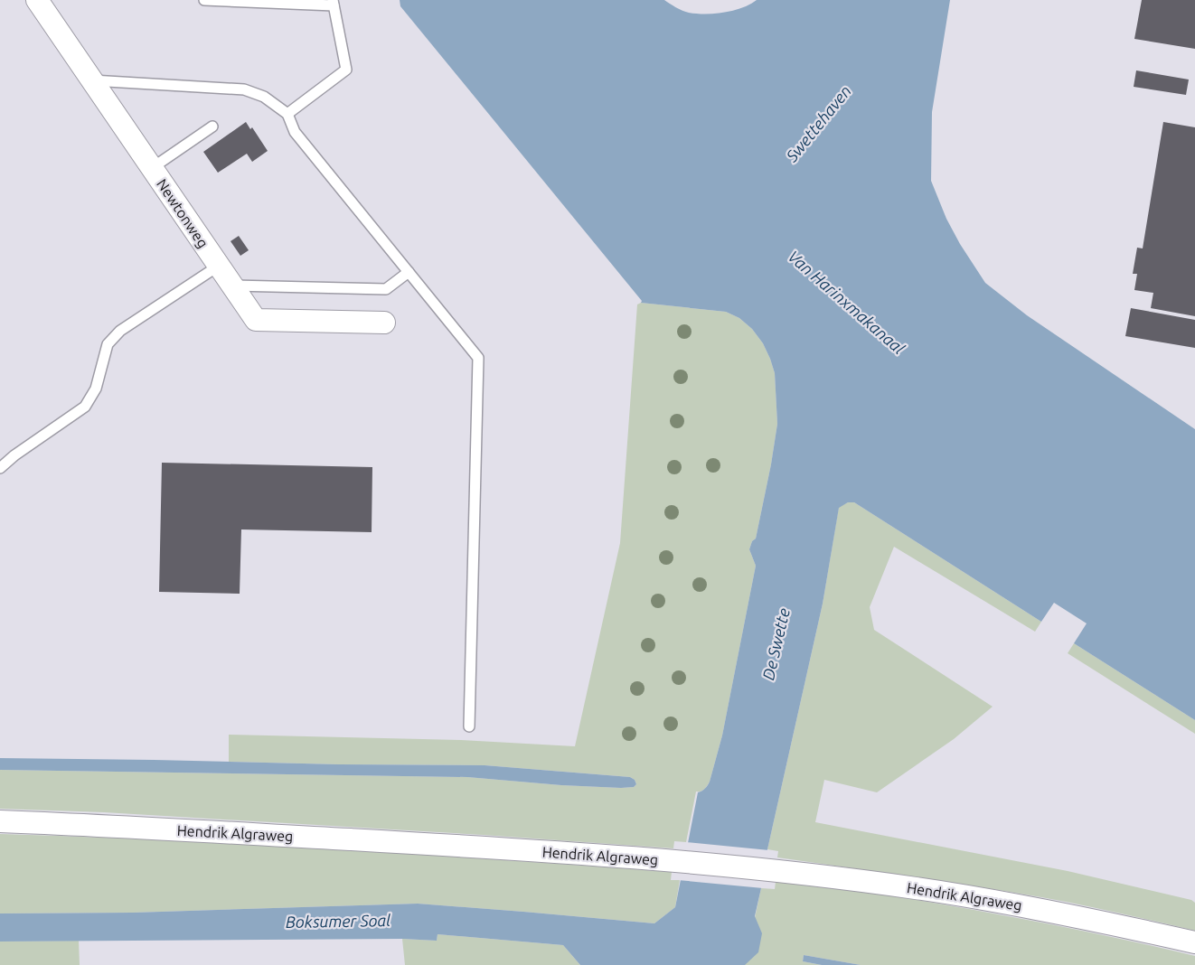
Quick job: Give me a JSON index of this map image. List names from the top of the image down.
{
  "streets": {
    "street": ["Newtonweg", "Hendrik Algraweg"]
  },
  "water": [
    "Swettehaven",
    "Van Harinxmakanaal",
    "De Swette",
    "Boksumer Soal"
  ]
}
